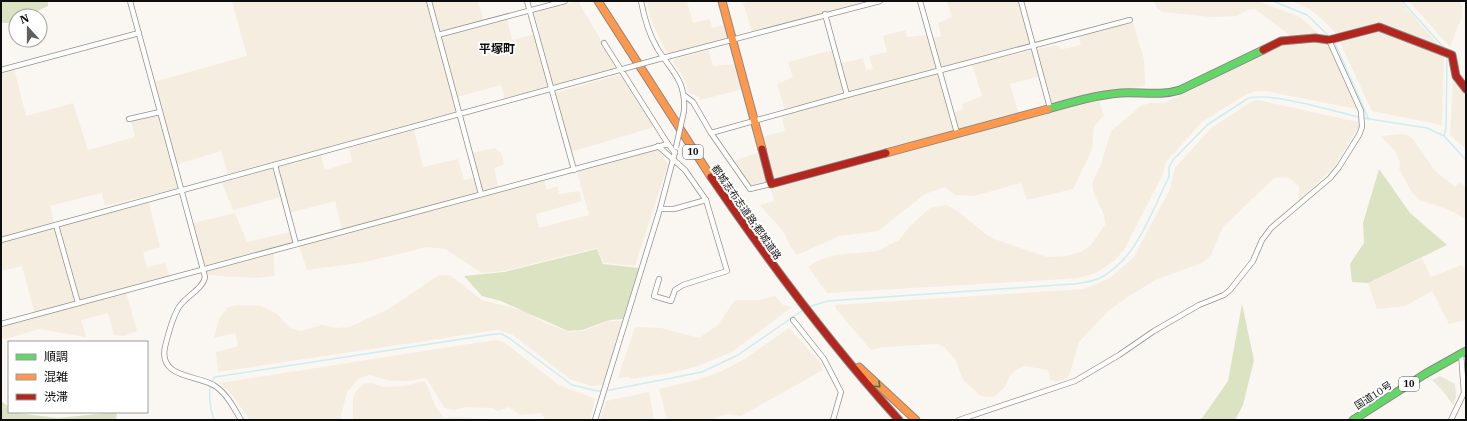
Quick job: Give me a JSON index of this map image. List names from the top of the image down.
{
  "streets": {
    "main road": ["10", "都城志布志道路;都城道路", "国道10号"]
  },
  "districts": ["平塚町"],
  "legend": ["順調", "混雑", "渋滞"],
  "north": "top"
}
